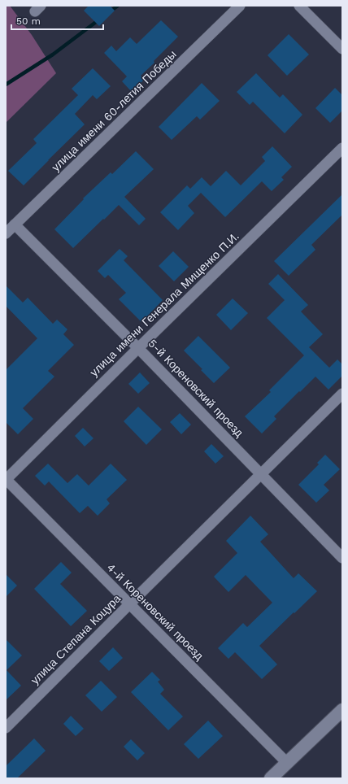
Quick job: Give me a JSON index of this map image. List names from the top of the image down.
{
  "streets": {
    "street": [
      "улица имени 60-летия Победы",
      "улица имени Генерала Мищенко П.И.",
      "5-й Кореновский проезд",
      "4-й Кореновский проезд",
      "улица Степана Коцура"
    ]
  },
  "crossings": [
    ["улица имени 60-летия Победы", "5-й Кореновский проезд"],
    ["улица имени Генерала Мищенко П.И.", "5-й Кореновский проезд"],
    ["улица имени Генерала Мищенко П.И.", "4-й Кореновский проезд"],
    ["5-й Кореновский проезд", "улица Степана Коцура"],
    ["4-й Кореновский проезд", "улица Степана Коцура"]
  ],
  "scale_bar": "50 m"
}
